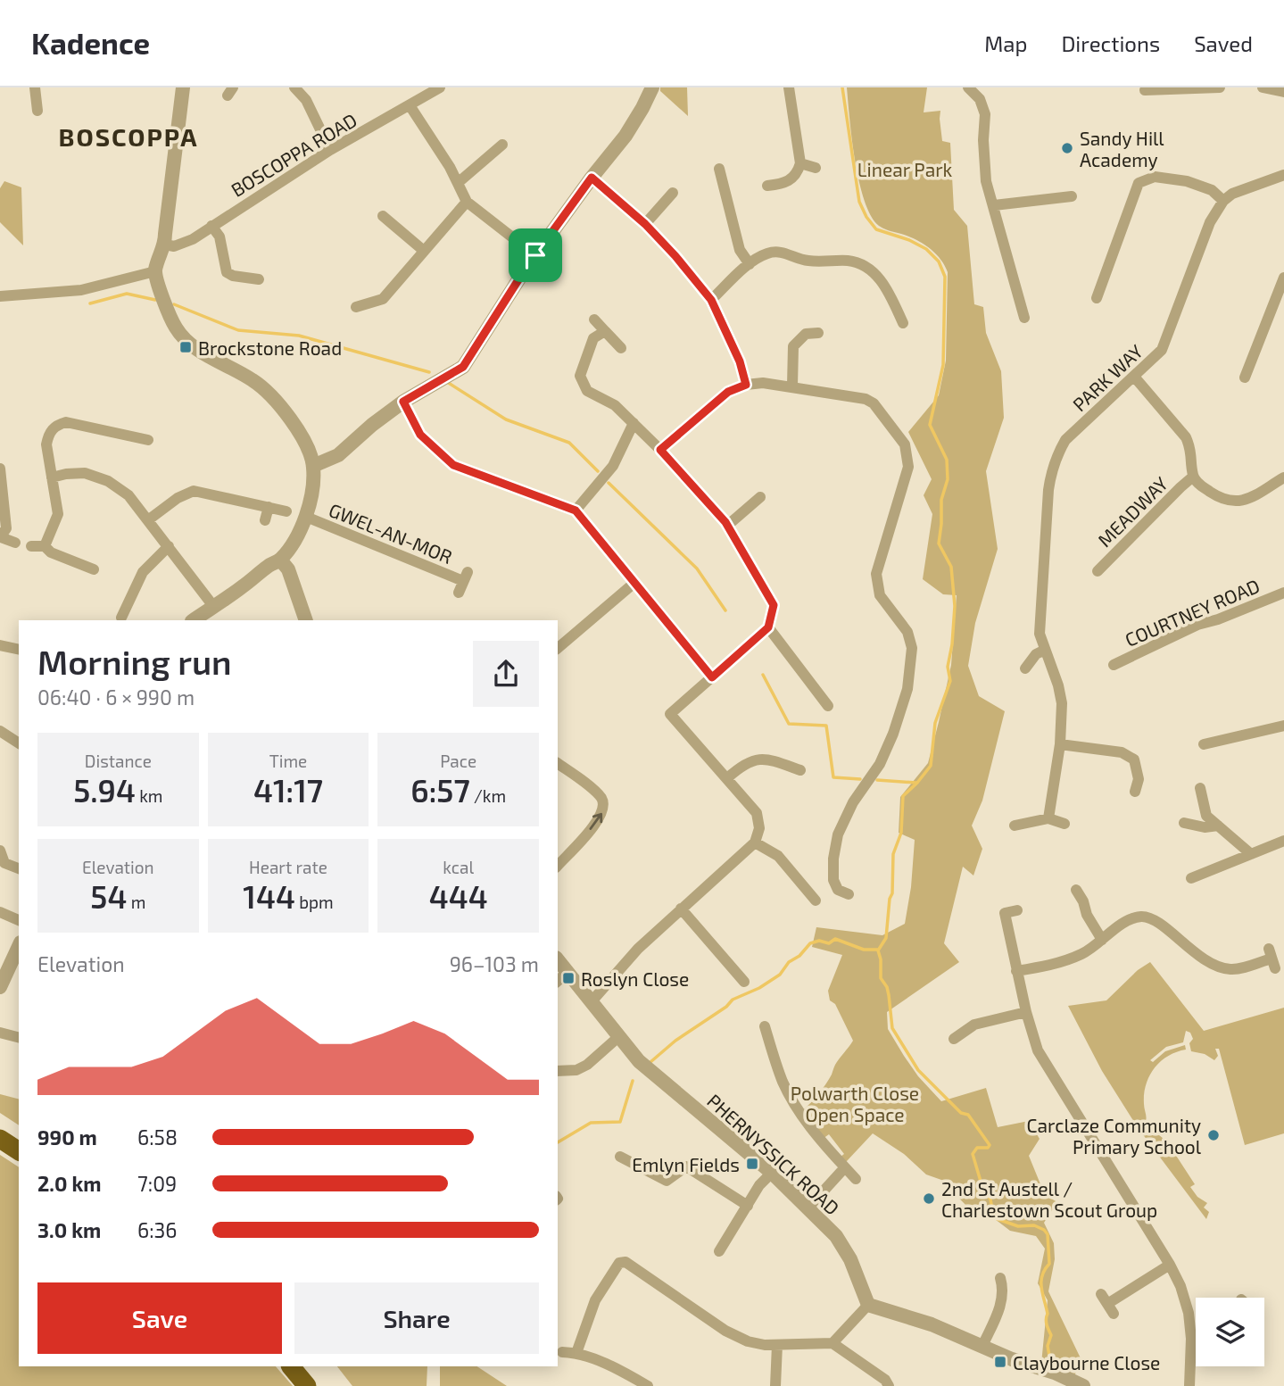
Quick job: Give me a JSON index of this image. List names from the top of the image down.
{
  "streets": {
    "street": [
      "BOSCOPPA ROAD",
      "PARK WAY",
      "MEADWAY",
      "GWEL-AN-MOR",
      "COURTNEY ROAD",
      "PHERNYSSICK ROAD"
    ]
  },
  "crossings": [
    ["PARK WAY", "MEADWAY"]
  ],
  "districts": ["BOSCOPPA"],
  "parks": ["Linear Park", "Polwarth Close Open Space"],
  "places": {
    "other": ["Sandy Hill Academy", "Carclaze Community Primary School", "2nd St Austell / Charlestown Scout Group"],
    "transit": [
      "Brockstone Road",
      "Roslyn Close",
      "Emlyn Fields",
      "Claybourne Close"
    ]
  },
  "page": {
    "header": "Kadence",
    "nav": ["Map", "Directions", "Saved"],
    "heading": ["Morning run", "06:40 · 6 × 990 m"],
    "stats": [
      ["Distance", "5.94 km"],
      ["Time", "41:17"],
      ["Pace", "6:57 /km"],
      ["Elevation", "54 m"],
      ["Heart rate", "144 bpm"],
      ["kcal", "444"]
    ],
    "chart": ["Elevation", "96–103 m"],
    "list": [
      {
        "name": "990 m",
        "note": "6:58"
      },
      {
        "name": "2.0 km",
        "note": "7:09"
      },
      {
        "name": "3.0 km",
        "note": "6:36"
      }
    ],
    "buttons": ["Save", "Share"]
  }
}
